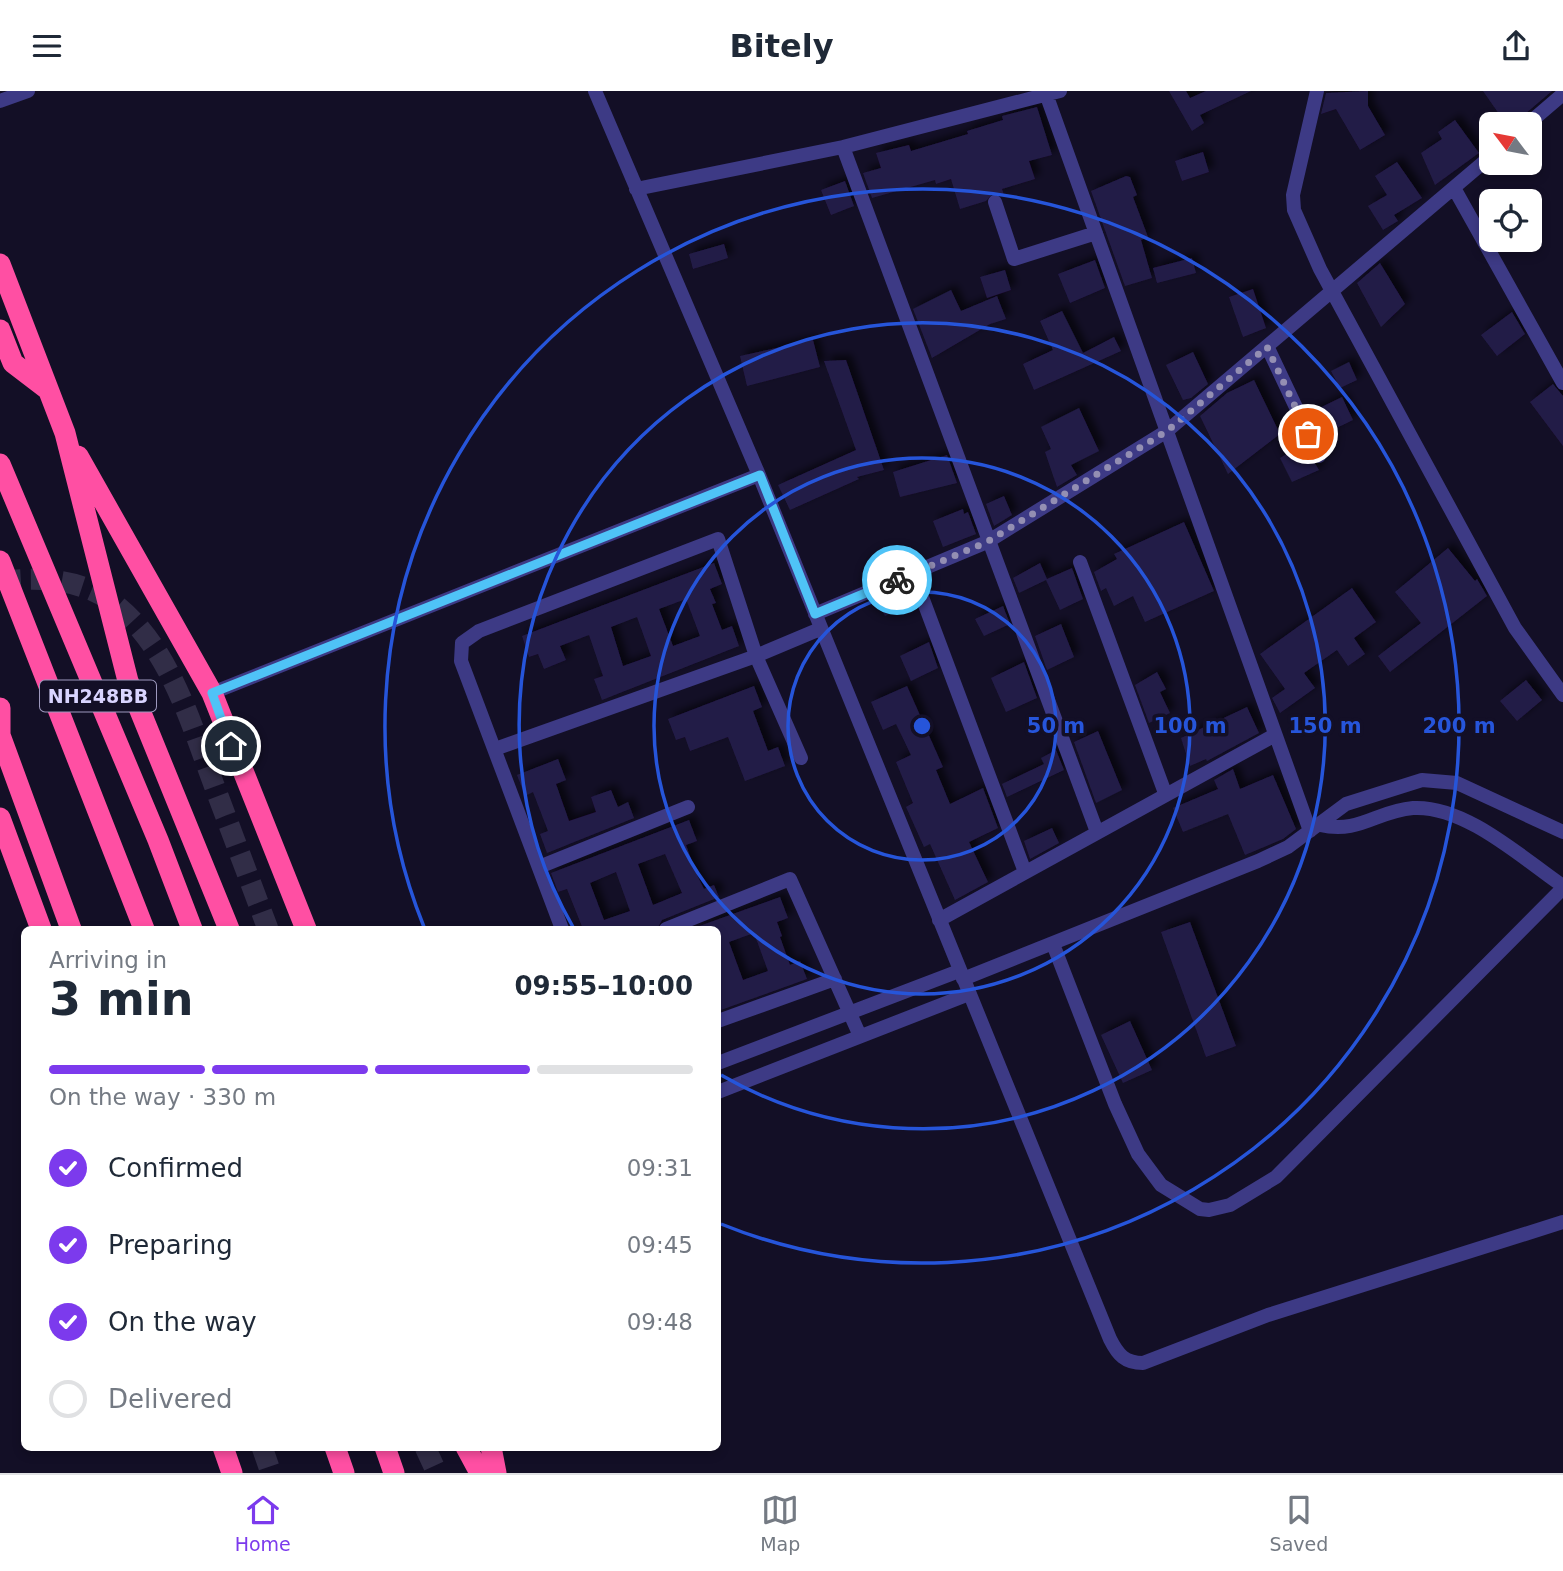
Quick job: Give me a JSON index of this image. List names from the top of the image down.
{
  "streets": {
    "highway": ["NH248BB"]
  },
  "north": "top left",
  "page": {
    "header": "Bitely",
    "heading": ["3 min", "Arriving in", "09:55–10:00"],
    "bar": "On the way · 330 m",
    "list": [
      ["Confirmed", "09:31"],
      ["Preparing", "09:45"],
      ["On the way", "09:48"],
      "Delivered"
    ],
    "tabs": ["Home", "Map", "Saved"]
  },
  "rings": [
    "50 m",
    "100 m",
    "150 m",
    "200 m"
  ]
}
